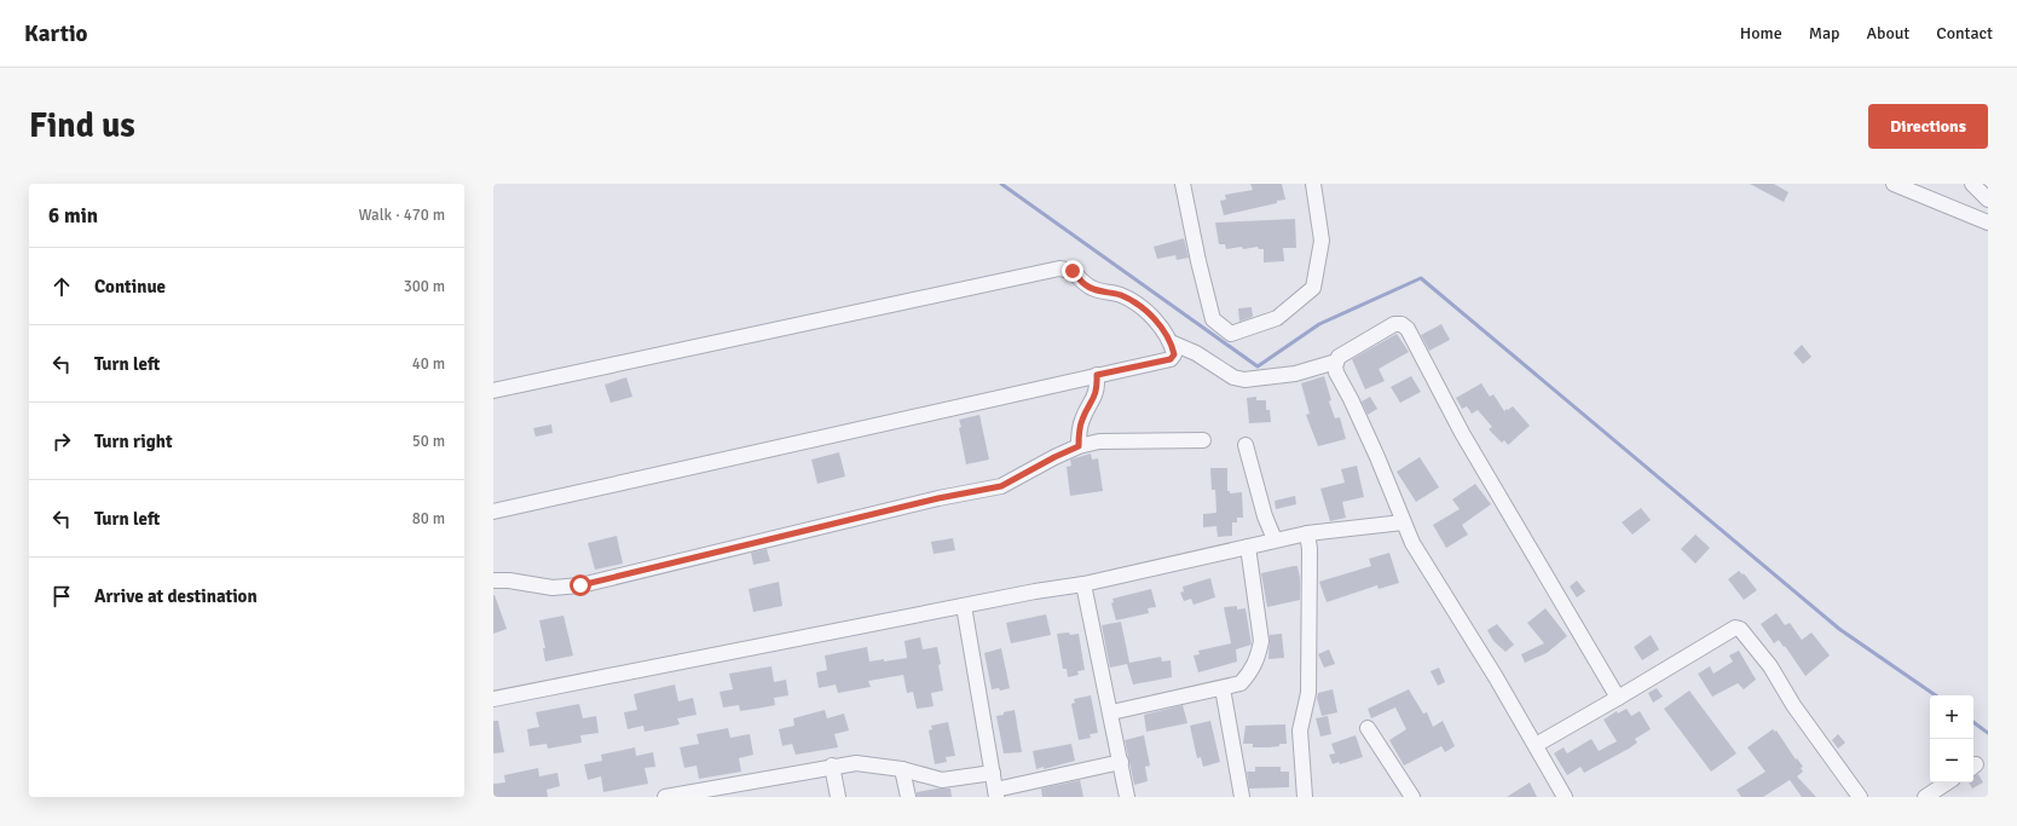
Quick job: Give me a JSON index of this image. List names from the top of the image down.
{
  "page": {
    "header": "Kartio",
    "nav": [
      "Home",
      "Map",
      "About",
      "Contact"
    ],
    "buttons": "Directions",
    "title": "Find us",
    "heading": ["6 min", "Walk · 470 m"],
    "list": [
      ["Continue", "300 m"],
      ["Turn left", "40 m"],
      ["Turn right", "50 m"],
      ["Turn left", "80 m"],
      "Arrive at destination"
    ],
    "map_buttons": ["+", "−"]
  }
}
